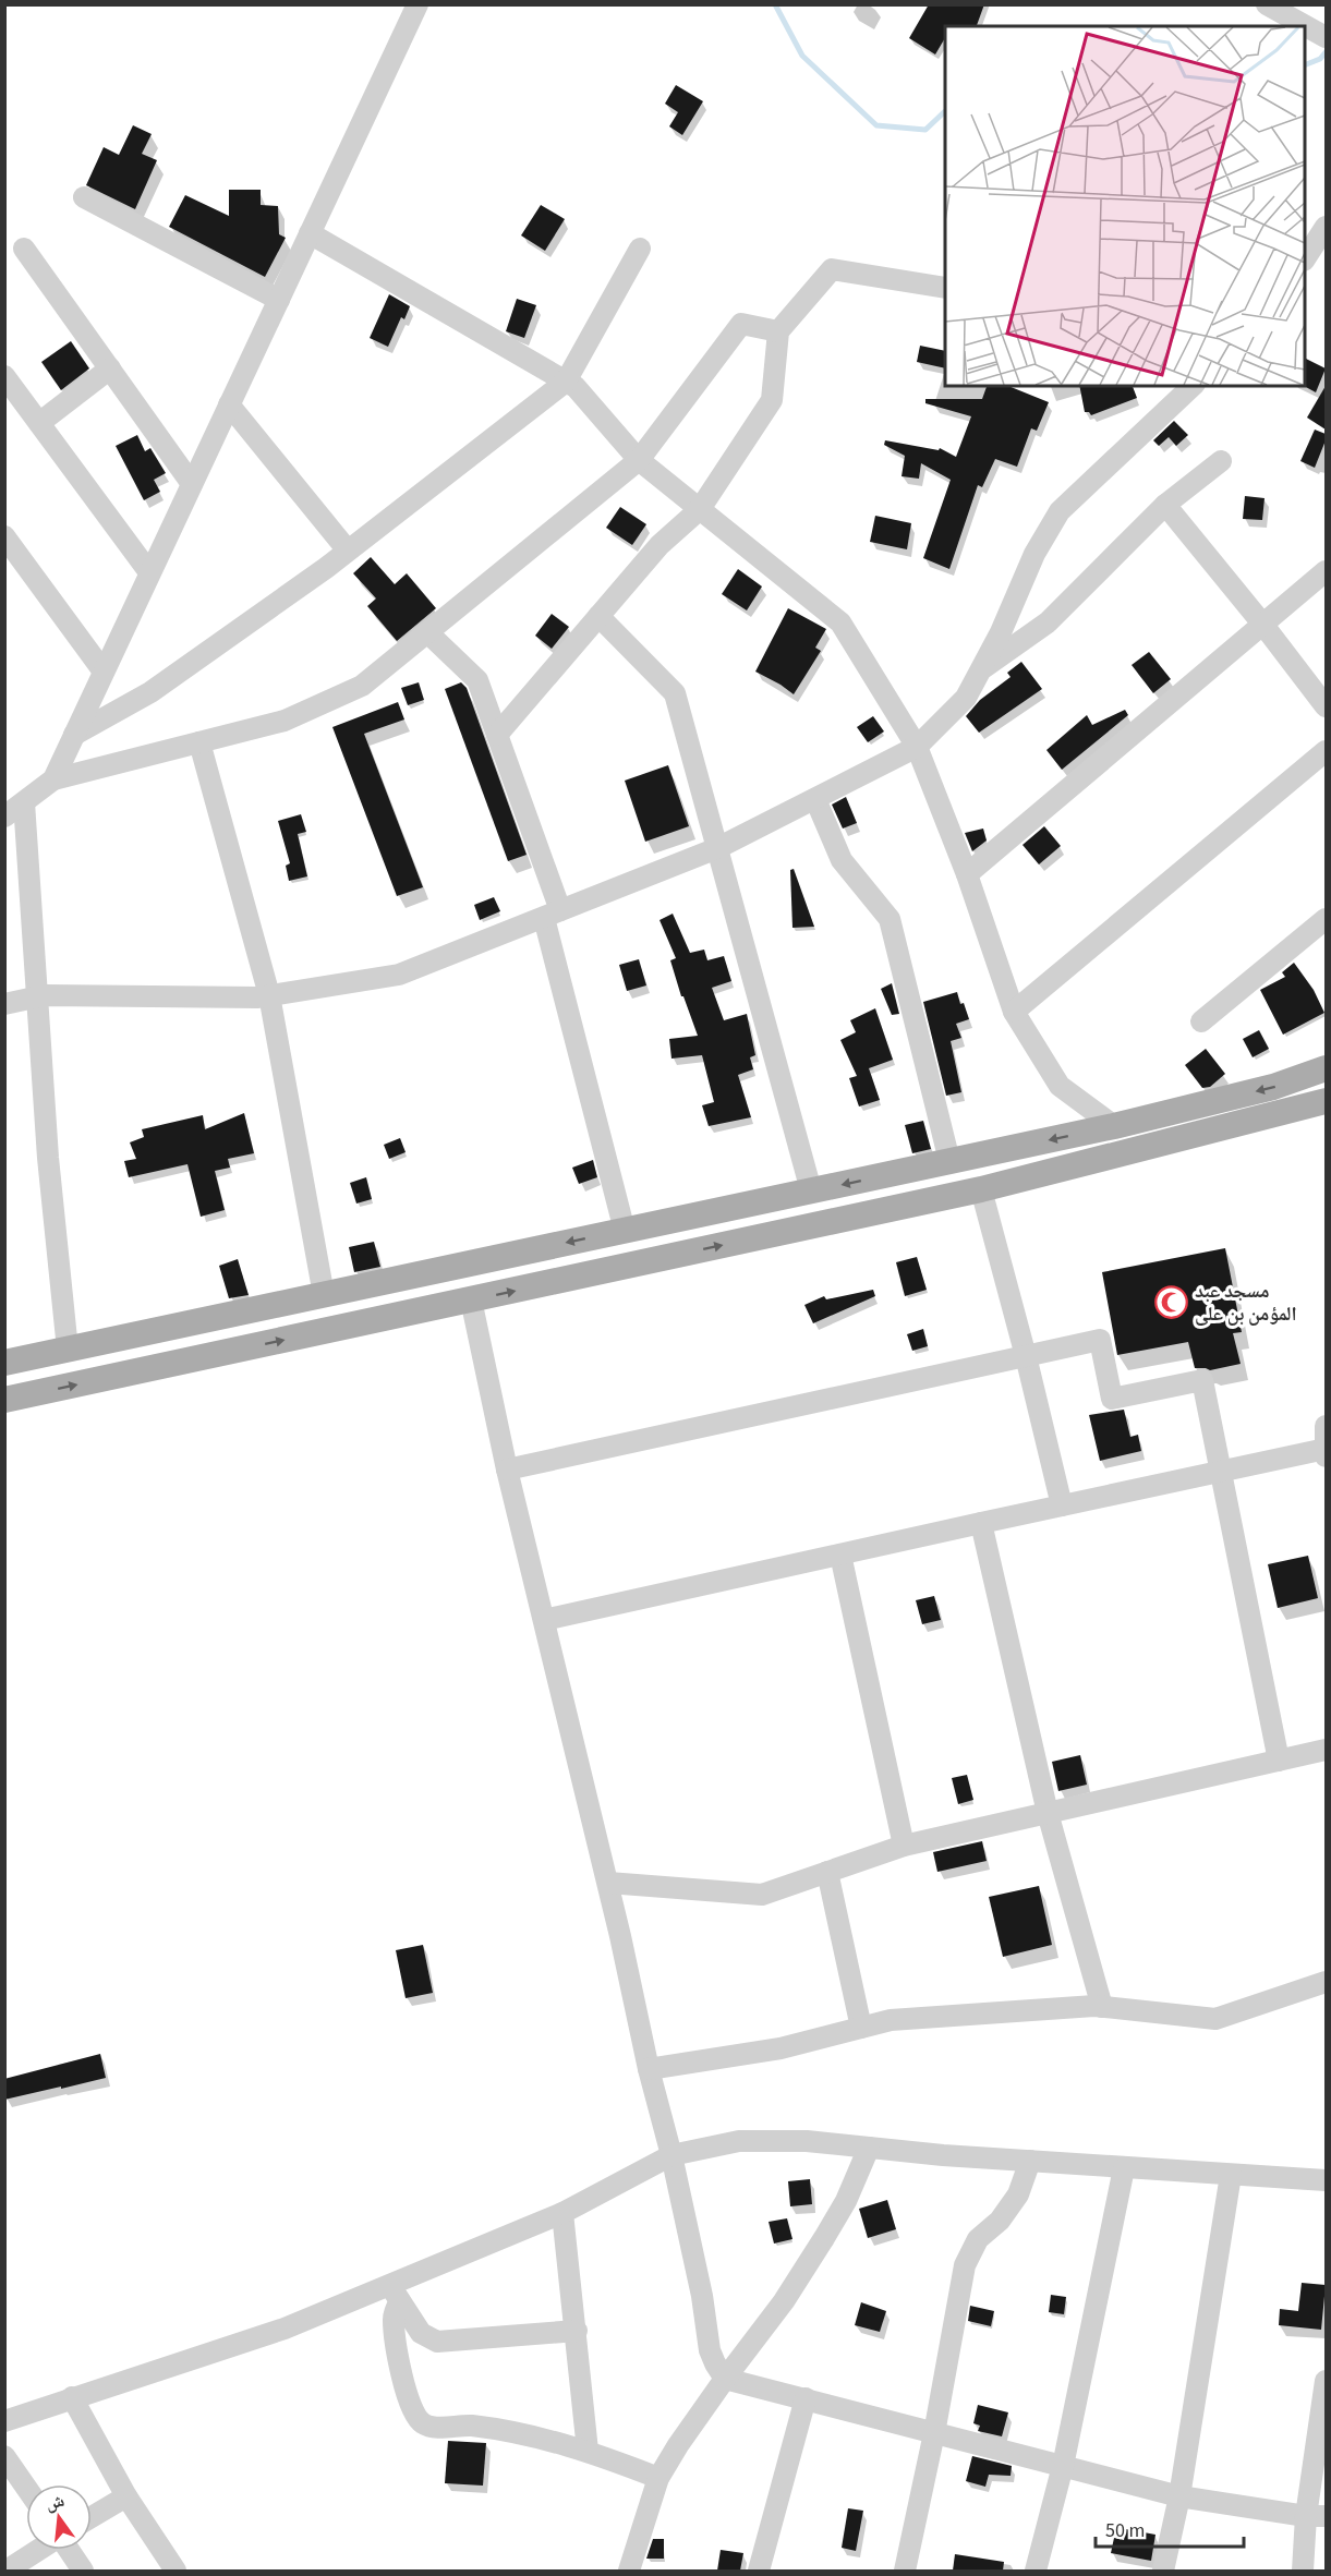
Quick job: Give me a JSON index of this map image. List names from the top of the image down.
{
  "places": {
    "mosque": ["مسجد عبد المؤمن بن على"]
  },
  "scale_bar": "50 m",
  "north": "top"
}
